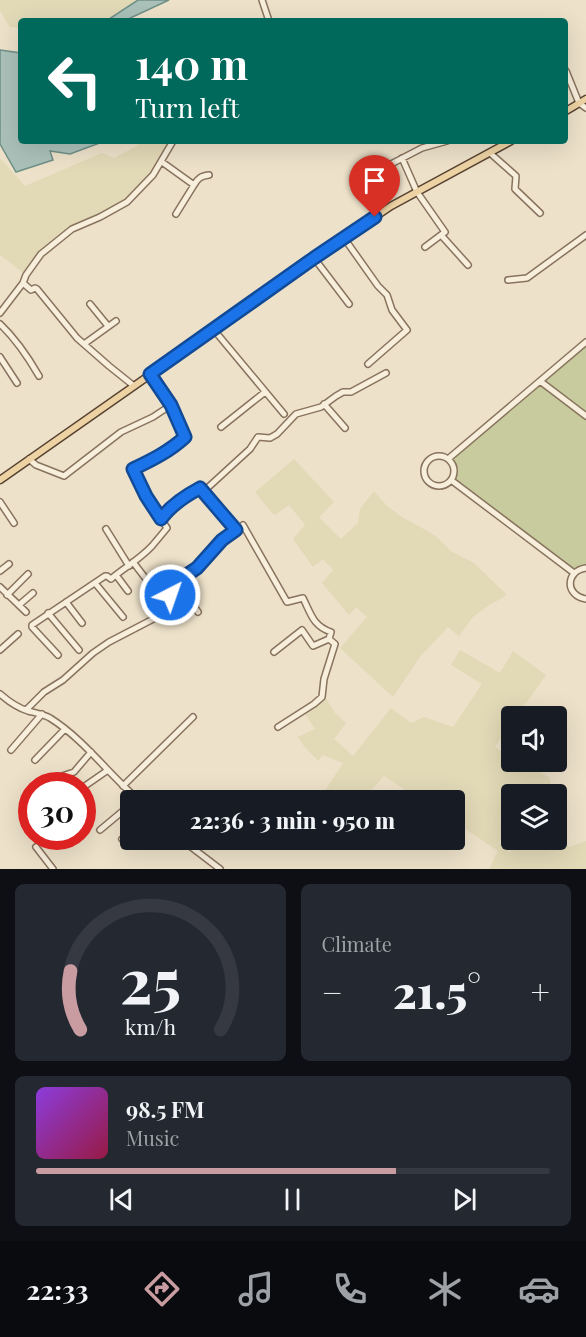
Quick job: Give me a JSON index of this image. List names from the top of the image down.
{
  "page": {
    "turn": ["140 m", "Turn left"],
    "limit": "30",
    "trip": "22:36 · 3 min · 950 m",
    "tile": "Climate",
    "heat": ["−", "21.5°", "+"],
    "song": ["98.5 FM", "Music"],
    "tabs": "22:33",
    "gauge": ["25", "km/h"]
  }
}
